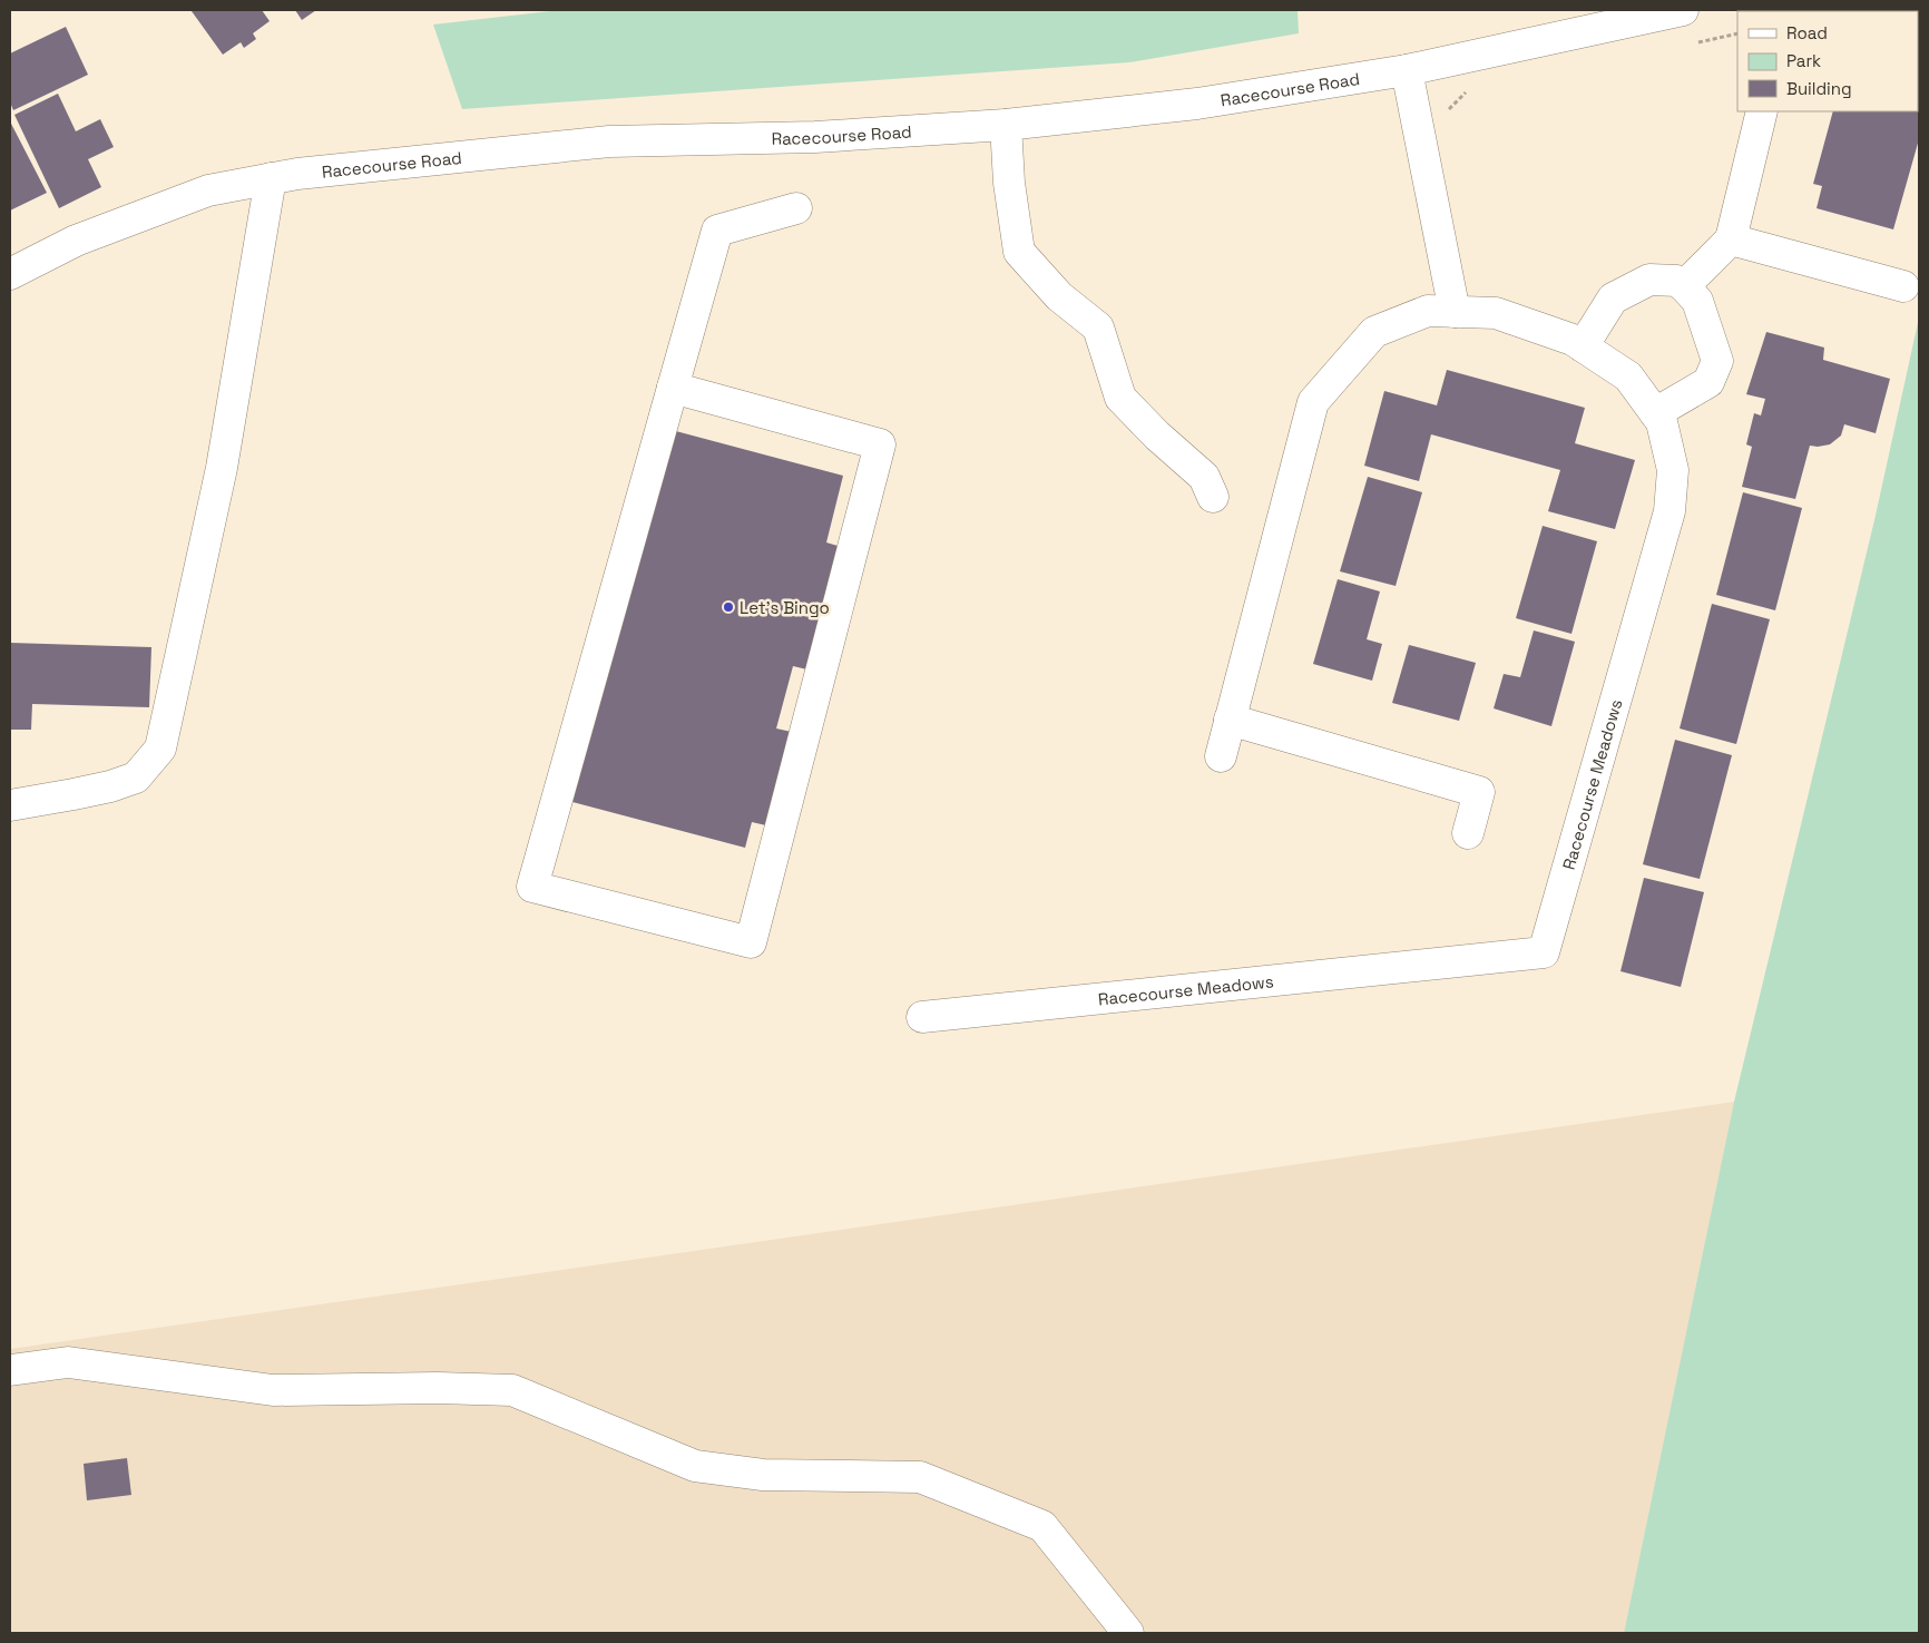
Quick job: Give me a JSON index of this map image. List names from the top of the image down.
{
  "streets": {
    "street": ["Racecourse Road", "Racecourse Meadows"]
  },
  "places": ["Let's Bingo"],
  "legend": ["Road", "Park", "Building"]
}
